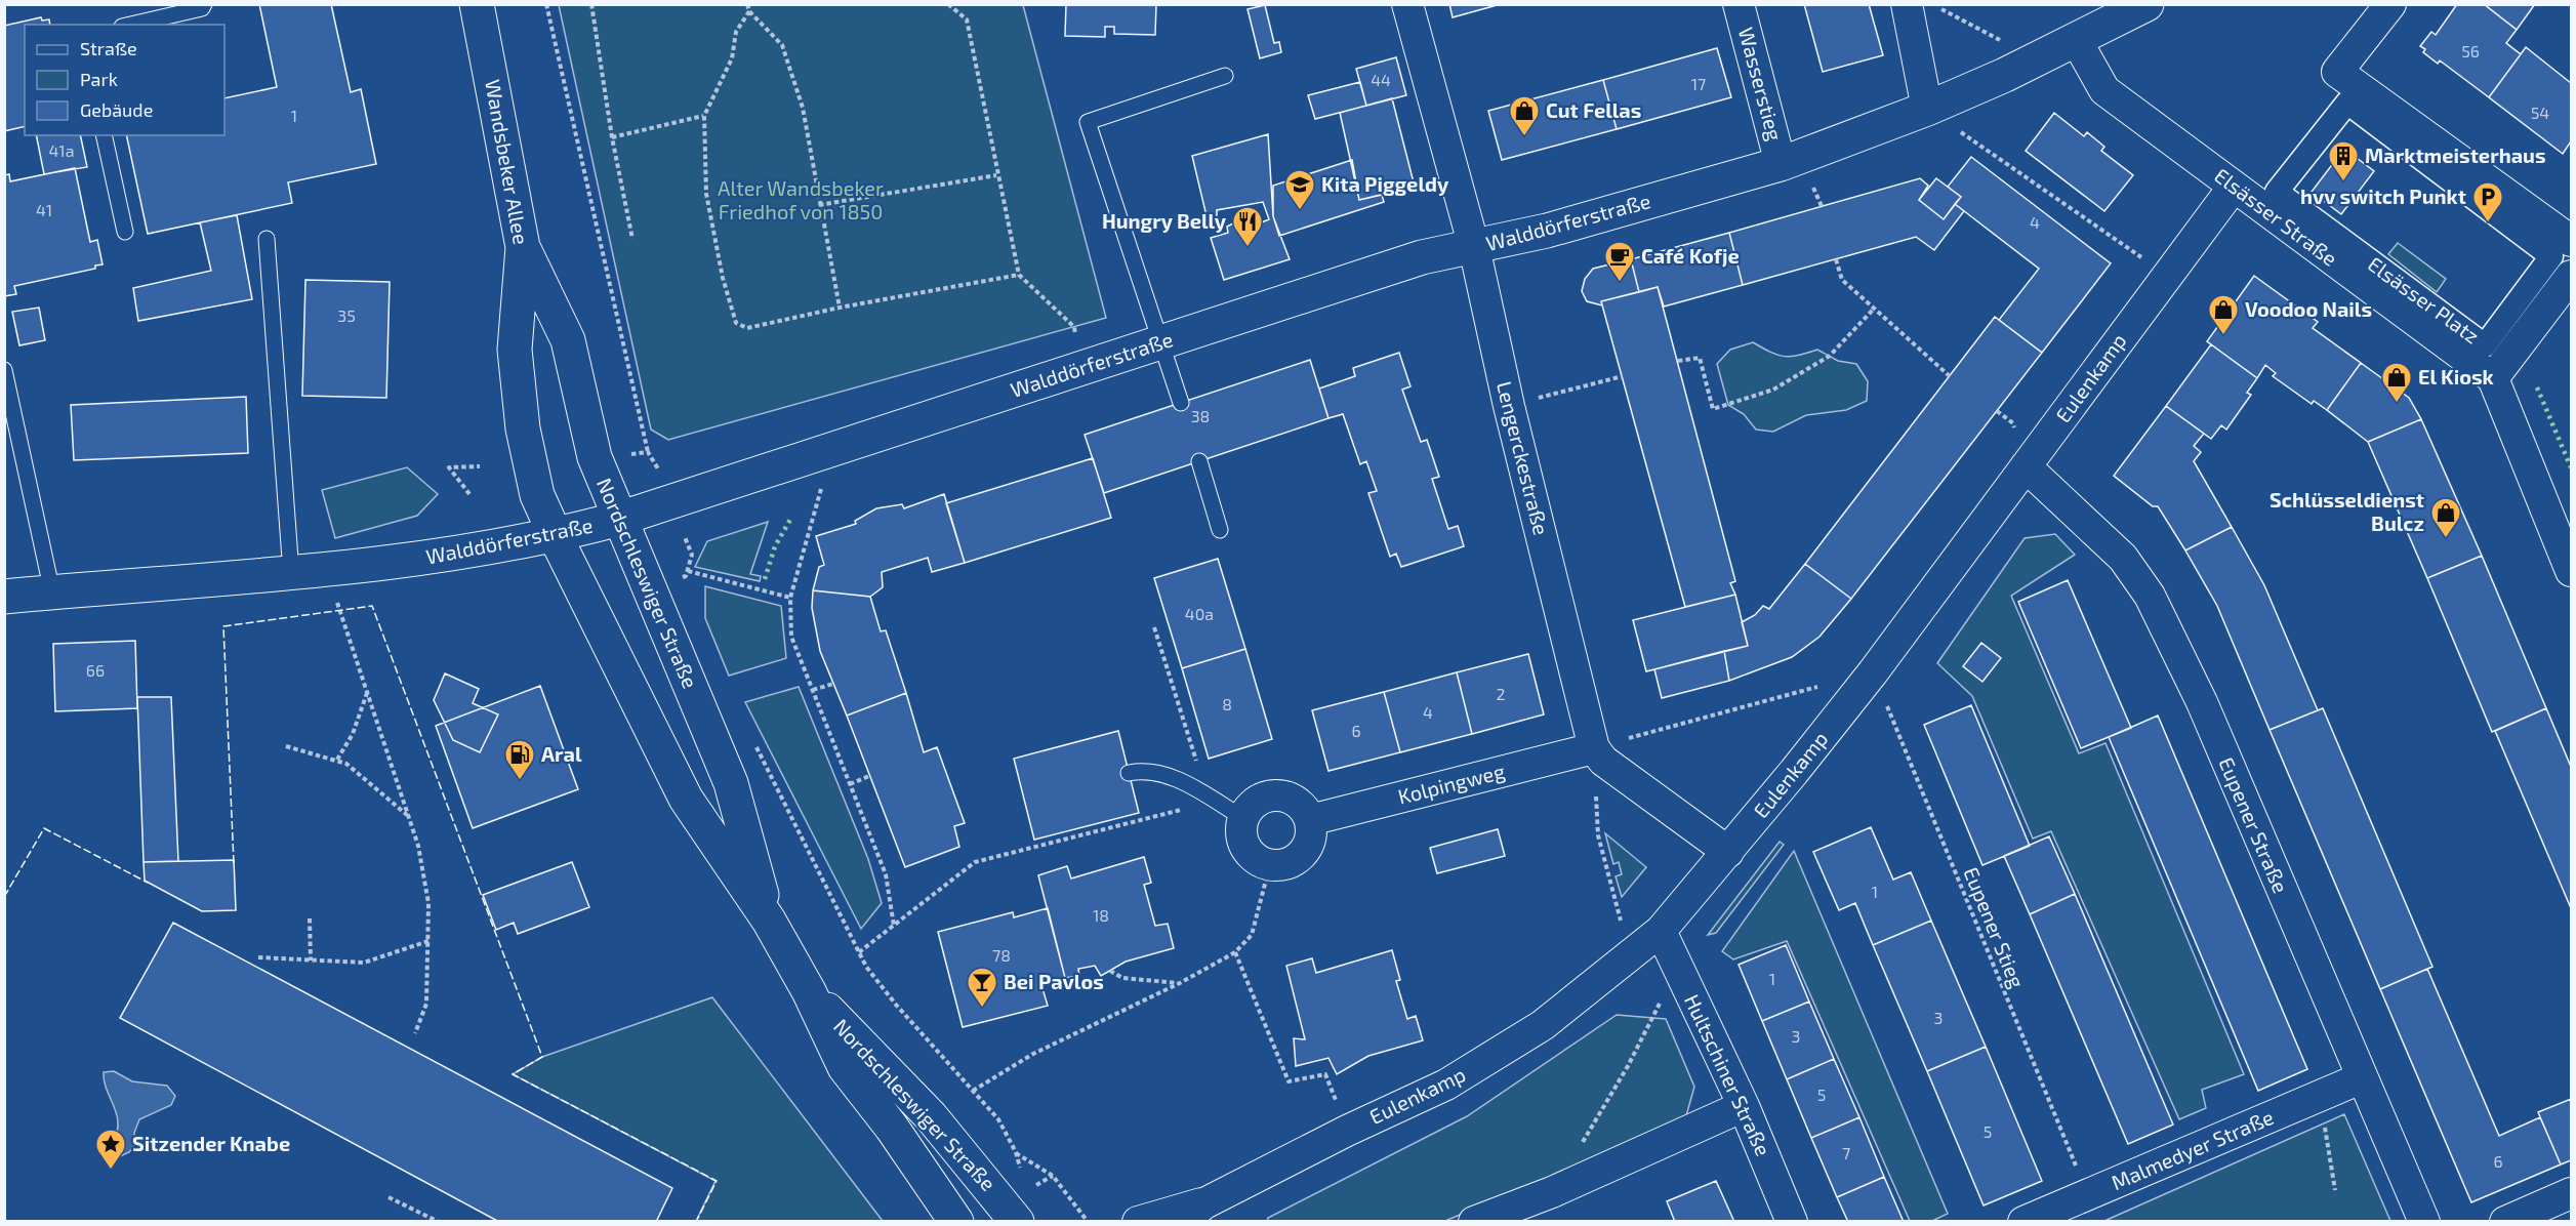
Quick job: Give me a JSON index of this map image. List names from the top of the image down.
{
  "streets": {
    "main road": ["Wandsbeker Allee", "Walddörferstraße", "Nordschleswiger Straße"],
    "street": [
      "Wasserstieg",
      "Elsässer Straße",
      "Elsässer Platz",
      "Eulenkamp",
      "Lengerckestraße",
      "Kolpingweg",
      "Eupener Straße",
      "Hultschiner Straße",
      "Malmedyer Straße"
    ],
    "path": ["Eupener Stieg"]
  },
  "crossings": [
    ["Wasserstieg", "Walddörferstraße"],
    ["Wandsbeker Allee", "Walddörferstraße"],
    ["Wandsbeker Allee", "Nordschleswiger Straße"],
    ["Elsässer Straße", "Walddörferstraße"],
    ["Elsässer Straße", "Eulenkamp"],
    ["Walddörferstraße", "Lengerckestraße"],
    ["Walddörferstraße", "Nordschleswiger Straße"],
    ["Eulenkamp", "Eupener Straße"],
    ["Eulenkamp", "Eupener Stieg"],
    ["Eulenkamp", "Hultschiner Straße"],
    ["Lengerckestraße", "Kolpingweg"],
    ["Eupener Straße", "Malmedyer Straße"],
    ["Eupener Stieg", "Malmedyer Straße"]
  ],
  "parks": ["Alter Wandsbeker Friedhof von 1850"],
  "places": {
    "shop": [
      "Cut Fellas",
      "Voodoo Nails",
      "El Kiosk",
      "Schlüsseldienst Bulcz"
    ],
    "building": ["Marktmeisterhaus"],
    "school or university": ["Kita Piggeldy"],
    "parking": ["hvv switch Punkt"],
    "restaurant": ["Hungry Belly"],
    "cafe": ["Café Kofje"],
    "fuel station": ["Aral"],
    "bar": ["Bei Pavlos"],
    "place": ["Sitzender Knabe"]
  },
  "house_numbers": [
    "56",
    "44",
    "17",
    "54",
    "1",
    "41a",
    "41",
    "4",
    "35",
    "38",
    "40a",
    "66",
    "2",
    "8",
    "4",
    "6",
    "1",
    "18",
    "78",
    "1",
    "3",
    "3",
    "5",
    "5",
    "7",
    "6"
  ],
  "legend": ["Straße", "Park", "Gebäude"]
}
